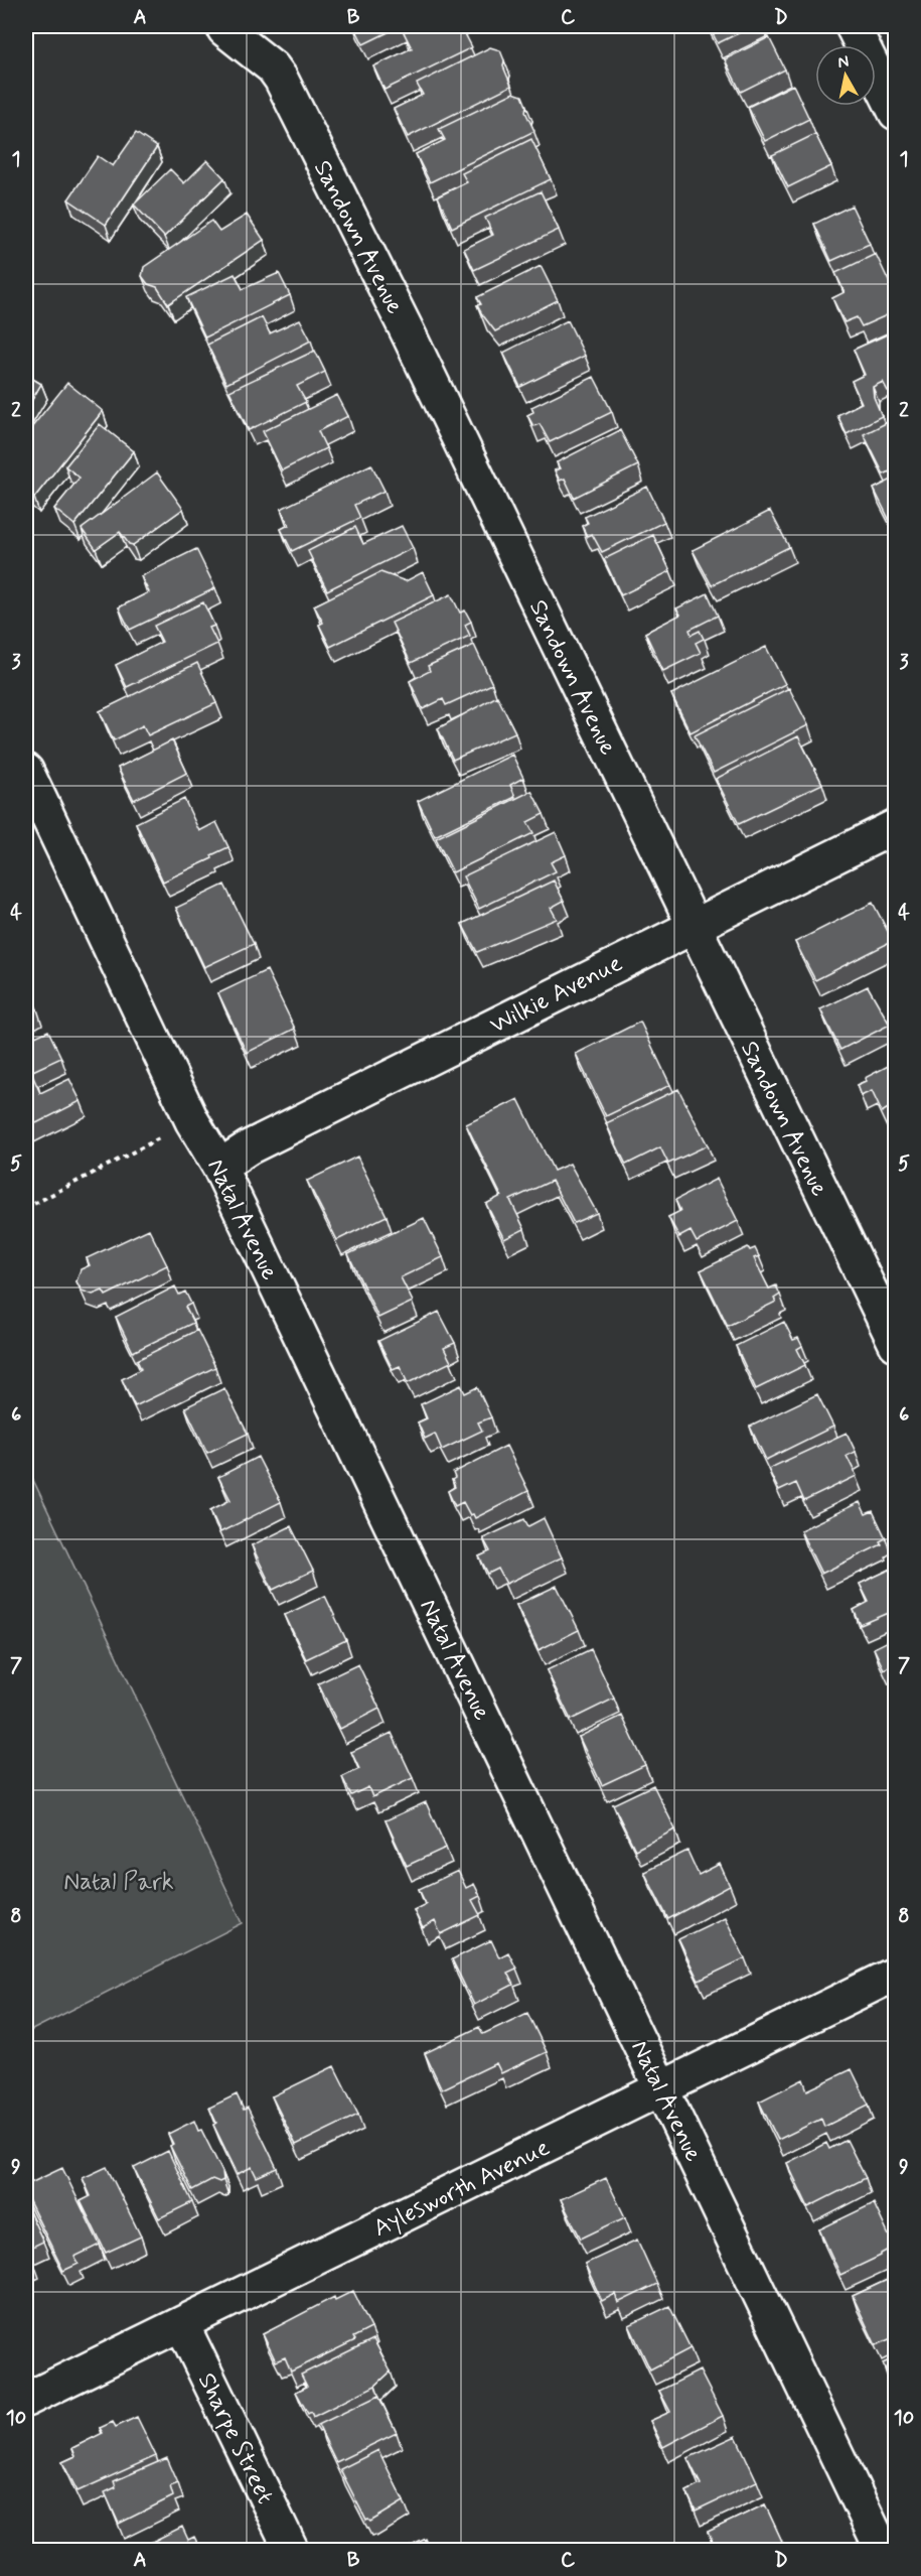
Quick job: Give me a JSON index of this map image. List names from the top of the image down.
{
  "streets": {
    "street": [
      "Sandown Avenue",
      "Wilkie Avenue",
      "Natal Avenue",
      "Aylesworth Avenue",
      "Sharpe Street"
    ]
  },
  "crossings": [
    ["Sandown Avenue", "Wilkie Avenue"],
    ["Wilkie Avenue", "Natal Avenue"],
    ["Natal Avenue", "Aylesworth Avenue"],
    ["Aylesworth Avenue", "Sharpe Street"]
  ],
  "parks": ["Natal Park"],
  "north": "top",
  "grid": {
    "columns": [
      "A",
      "B",
      "C",
      "D"
    ],
    "rows": [
      "1",
      "2",
      "3",
      "4",
      "5",
      "6",
      "7",
      "8",
      "9",
      "10"
    ]
  }
}
